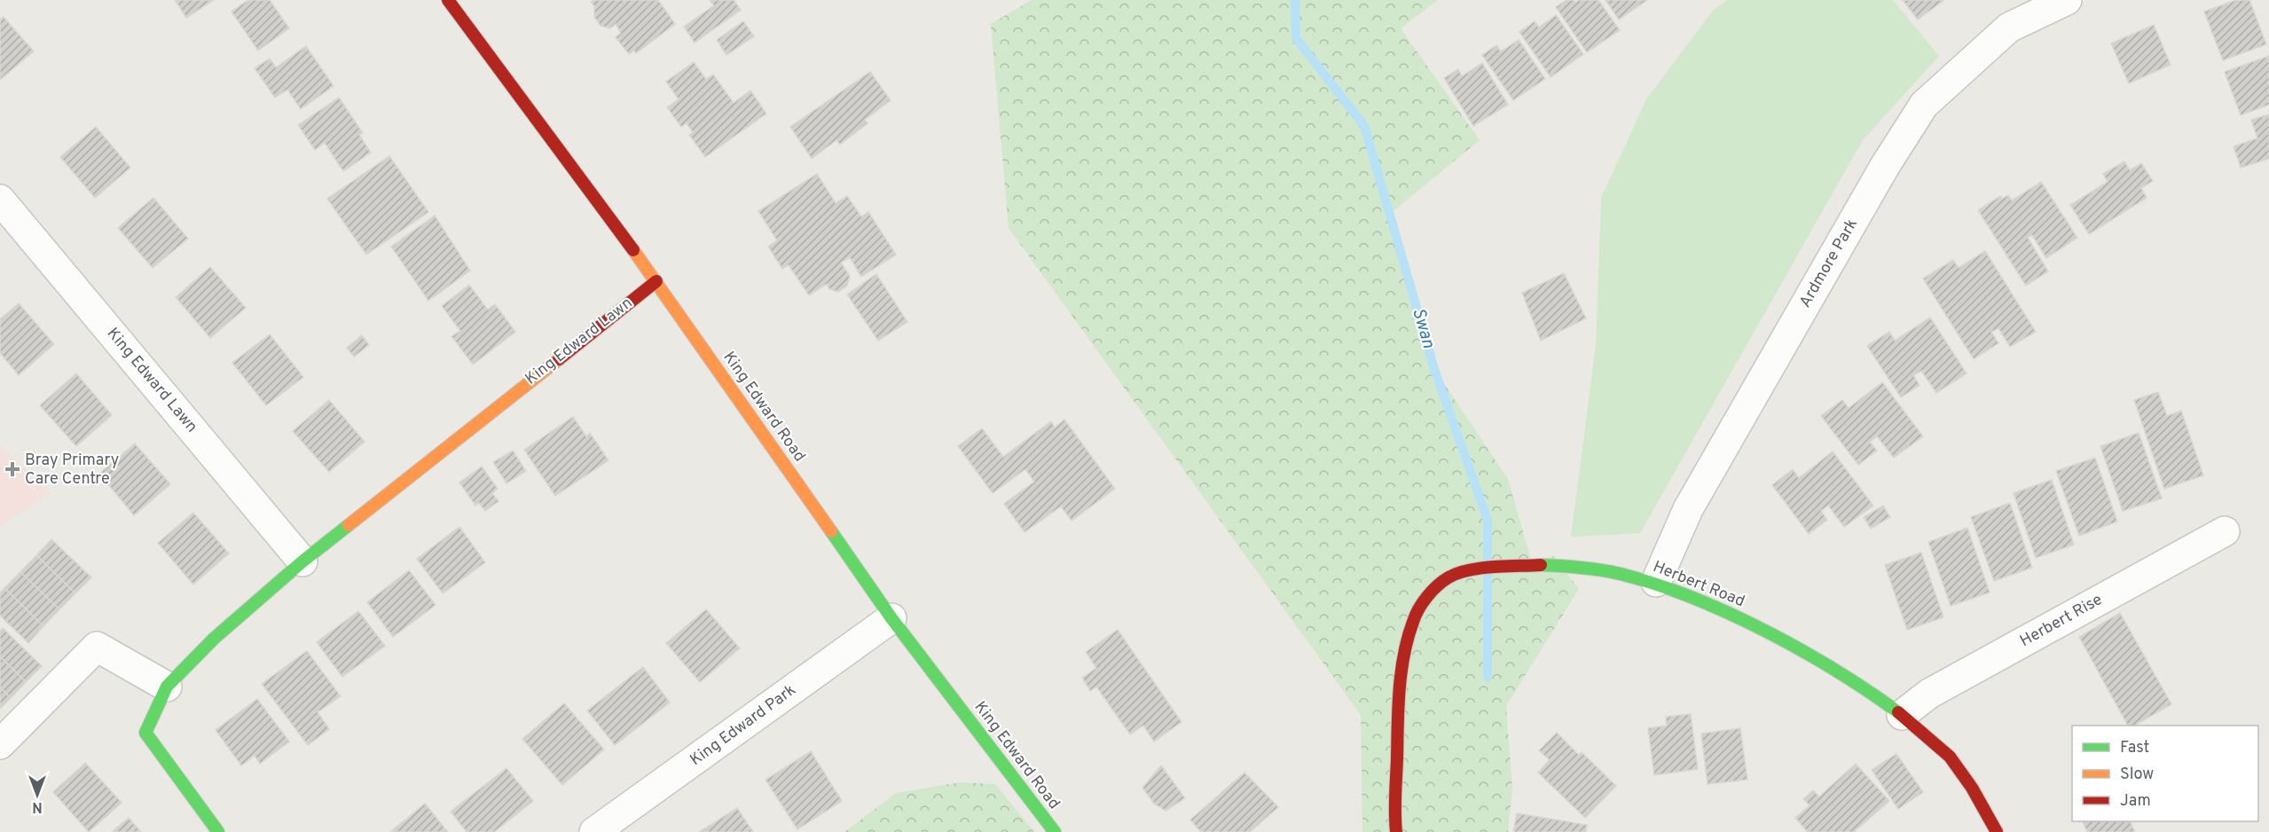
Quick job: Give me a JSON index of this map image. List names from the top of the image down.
{
  "streets": {
    "street": [
      "Ardmore Park",
      "King Edward Lawn",
      "King Edward Road",
      "Herbert Road",
      "Herbert Rise",
      "King Edward Park"
    ]
  },
  "crossings": [
    ["Ardmore Park", "Herbert Road"],
    ["King Edward Lawn", "King Edward Road"],
    ["King Edward Road", "King Edward Park"],
    ["Herbert Road", "Herbert Rise"]
  ],
  "water": ["Swan"],
  "places": {
    "health": ["Bray Primary Care Centre"]
  },
  "legend": ["Fast", "Slow", "Jam"],
  "north": "bottom"
}
